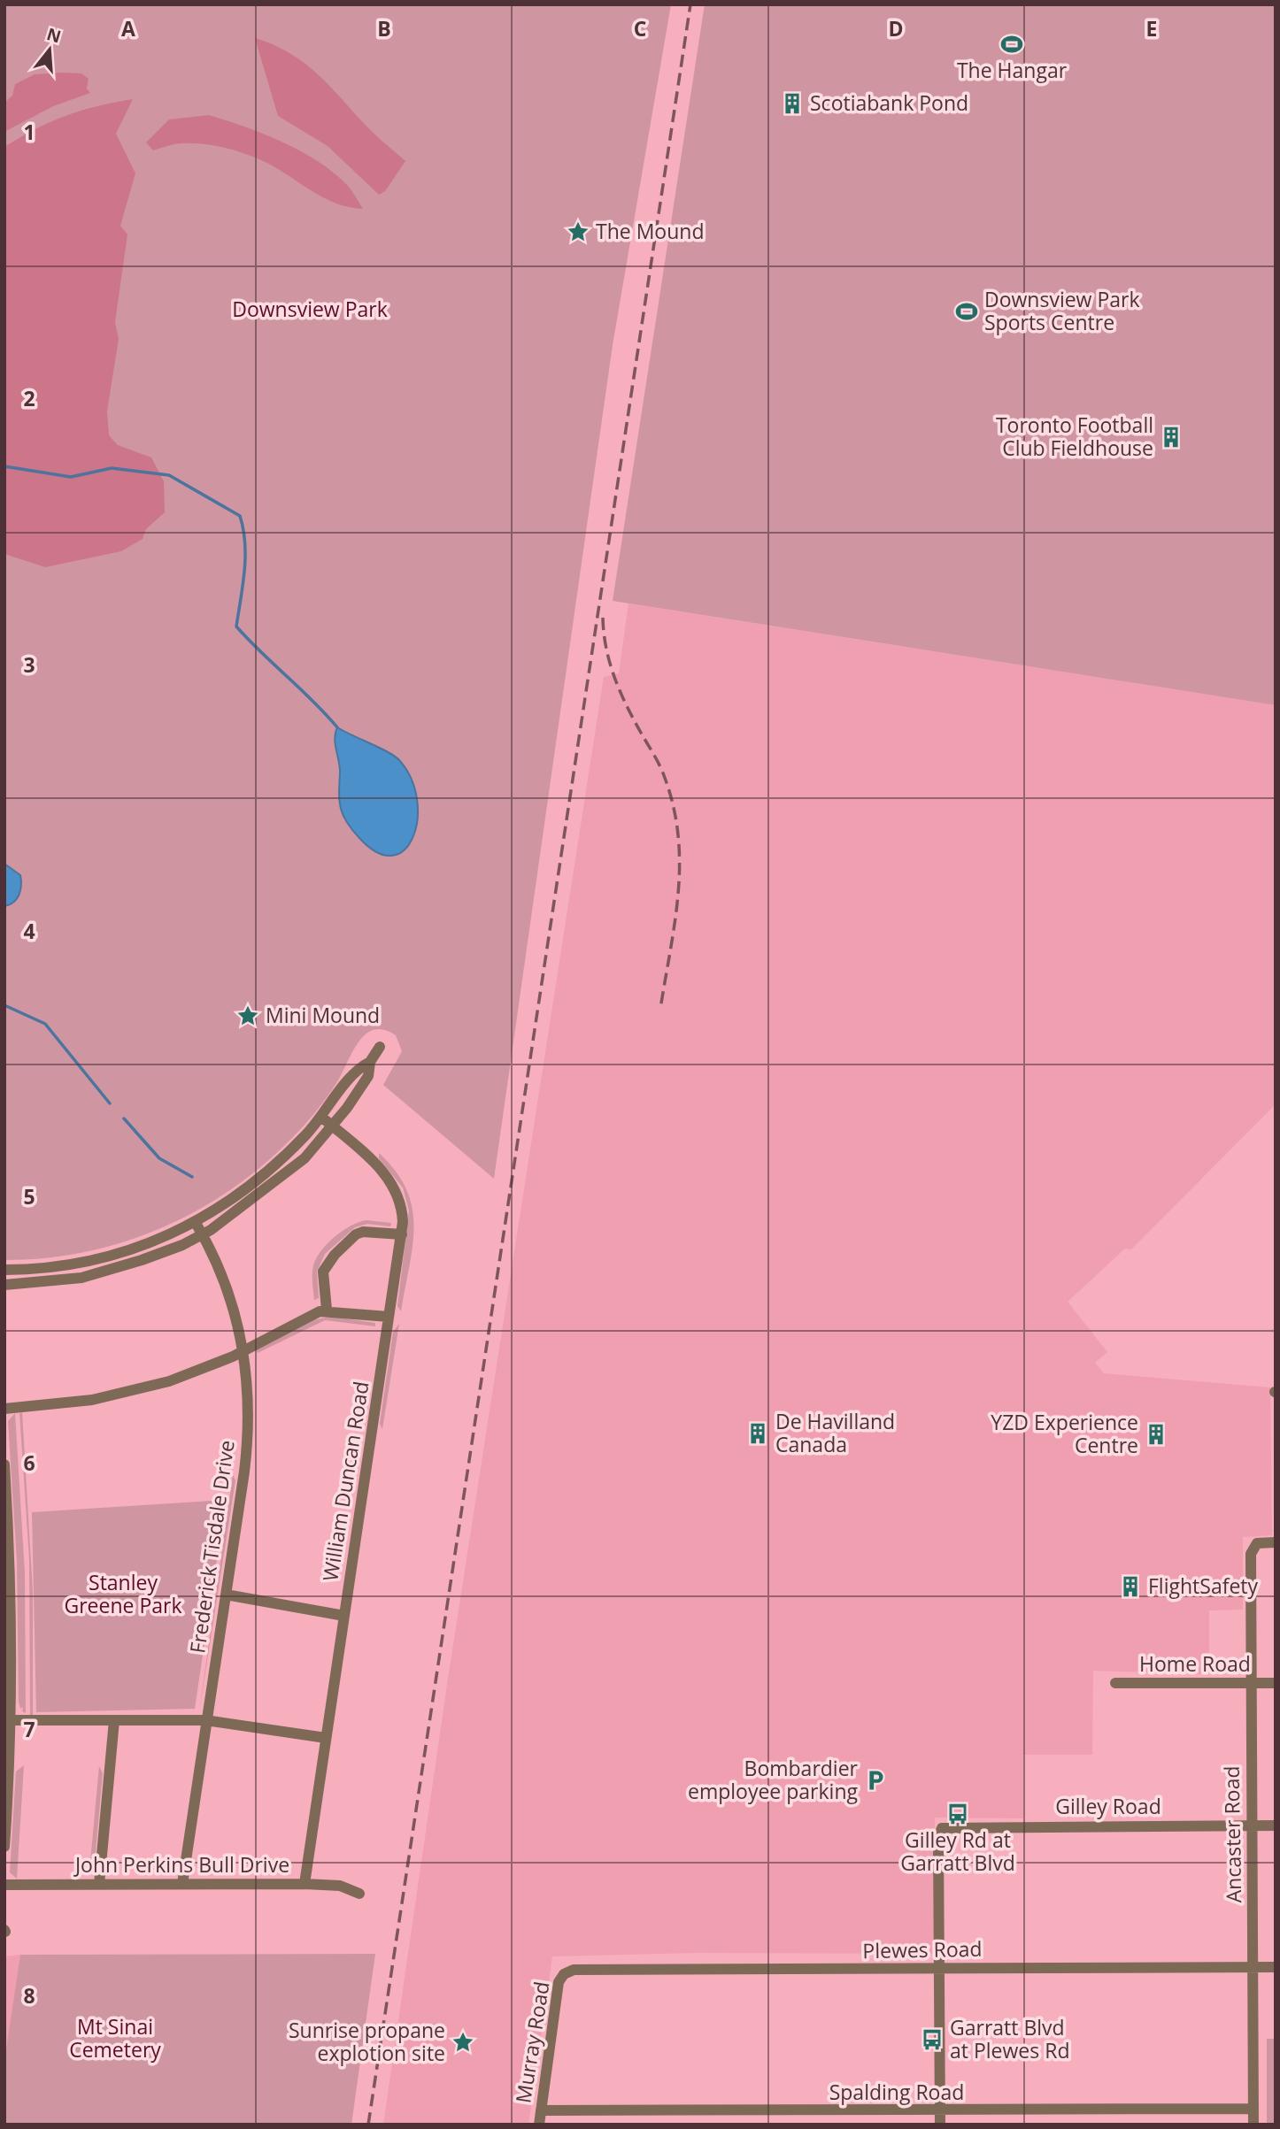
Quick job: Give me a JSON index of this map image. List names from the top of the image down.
{
  "streets": {
    "street": [
      "William Duncan Road",
      "Frederick Tisdale Drive",
      "Home Road",
      "Gilley Road",
      "Ancaster Road",
      "John Perkins Bull Drive",
      "Plewes Road",
      "Murray Road",
      "Spalding Road"
    ]
  },
  "crossings": [
    ["William Duncan Road", "John Perkins Bull Drive"],
    ["Frederick Tisdale Drive", "John Perkins Bull Drive"],
    ["Home Road", "Ancaster Road"],
    ["Gilley Road", "Ancaster Road"],
    ["Gilley Road", "Plewes Road"],
    ["Ancaster Road", "Plewes Road"],
    ["Ancaster Road", "Spalding Road"],
    ["Plewes Road", "Murray Road"],
    ["Murray Road", "Spalding Road"]
  ],
  "parks": ["Downsview Park", "Stanley Greene Park", "Mt Sinai Cemetery"],
  "places": {
    "sports": ["The Hangar", "Downsview Park Sports Centre"],
    "building": [
      "Scotiabank Pond",
      "Toronto Football Club Fieldhouse",
      "De Havilland Canada",
      "YZD Experience Centre",
      "FlightSafety"
    ],
    "place": ["The Mound", "Mini Mound", "Sunrise propane explotion site"],
    "parking": ["Bombardier employee parking"],
    "bus stop": ["Gilley Rd at Garratt Blvd", "Garratt Blvd at Plewes Rd"]
  },
  "north": "top",
  "grid": {
    "columns": [
      "A",
      "B",
      "C",
      "D",
      "E"
    ],
    "rows": [
      "1",
      "2",
      "3",
      "4",
      "5",
      "6",
      "7",
      "8"
    ]
  }
}
